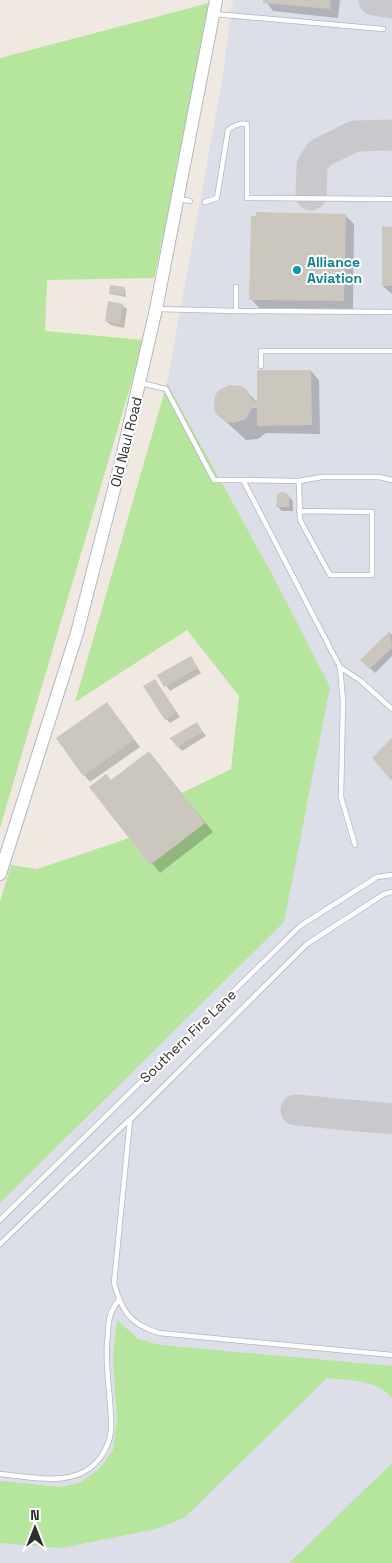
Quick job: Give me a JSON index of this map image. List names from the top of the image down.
{
  "streets": {
    "main road": ["Old Naul Road"],
    "lane": ["Southern Fire Lane"]
  },
  "places": ["Alliance Aviation"],
  "north": "top"
}
